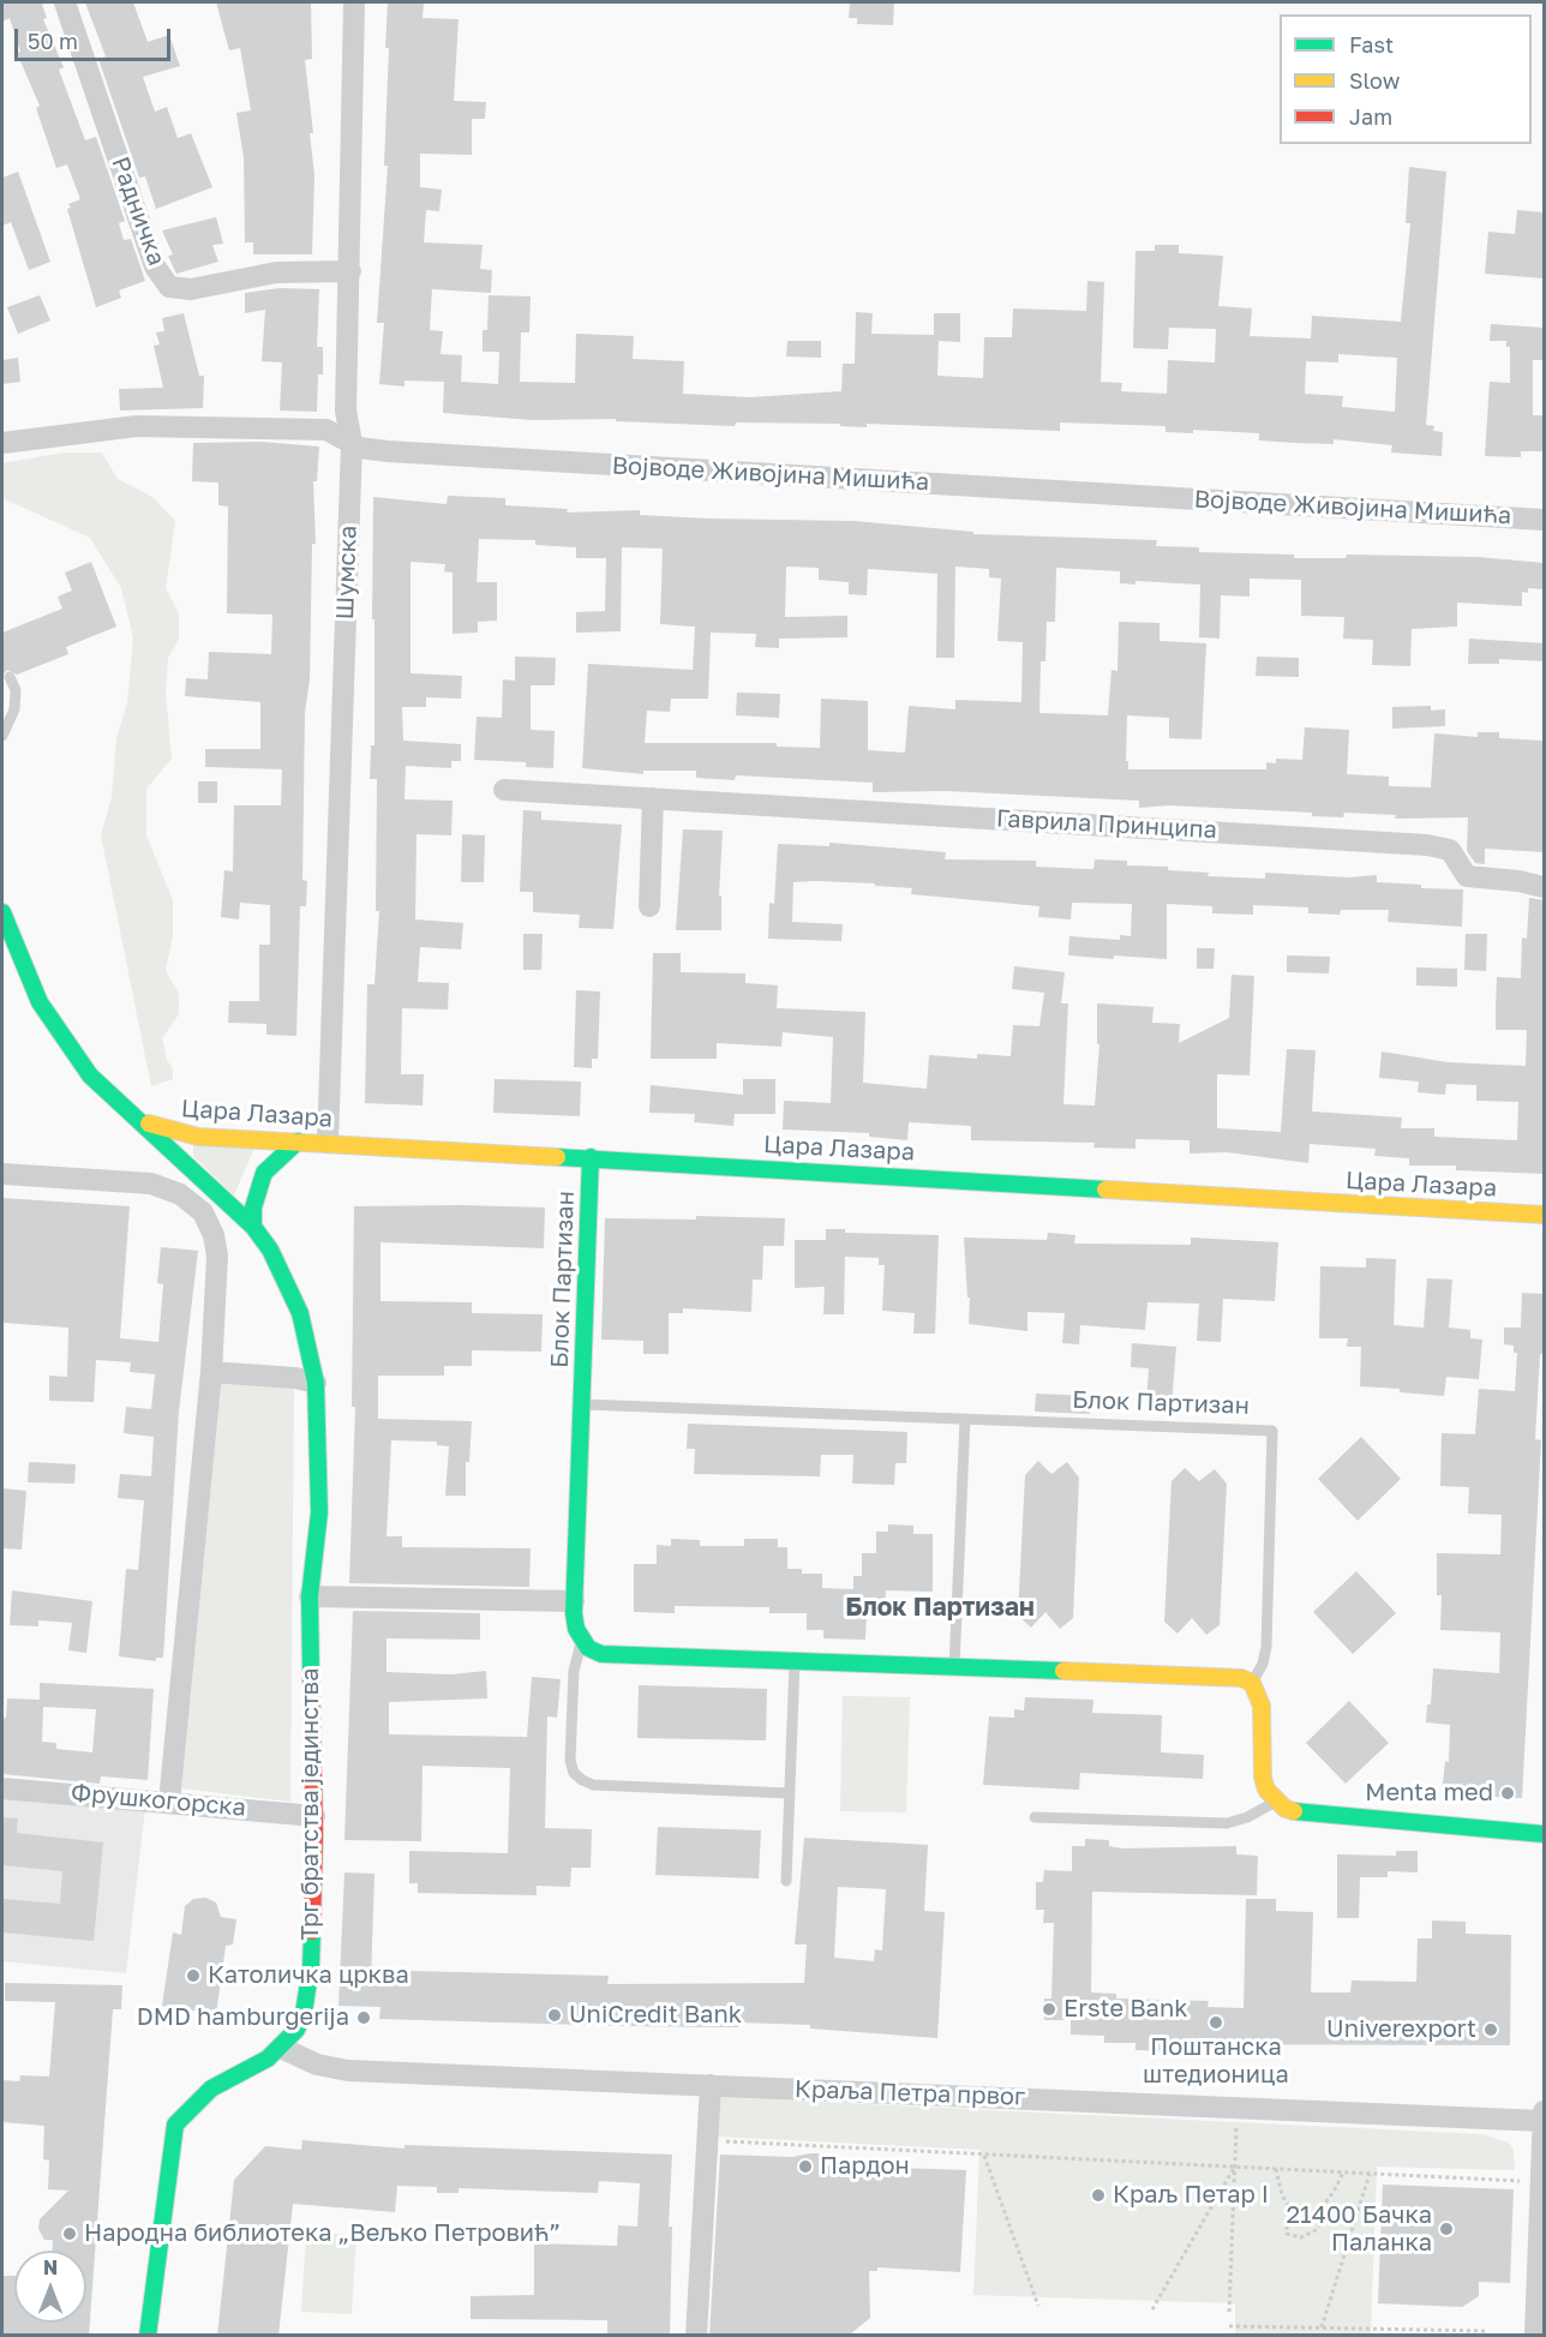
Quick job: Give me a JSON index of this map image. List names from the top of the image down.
{
  "streets": {
    "street": [
      "Радничка",
      "Војводе Живојина Мишића",
      "Шумска",
      "Гаврила Принципа",
      "Цара Лазара",
      "Блок Партизан",
      "Фрушкогорска",
      "Трг братства јединства",
      "Краља Петра првог"
    ]
  },
  "crossings": [
    ["Радничка", "Шумска"],
    ["Војводе Живојина Мишића", "Шумска"],
    ["Шумска", "Цара Лазара"],
    ["Цара Лазара", "Блок Партизан"],
    ["Цара Лазара", "Трг братства јединства"],
    ["Фрушкогорска", "Трг братства јединства"],
    ["Трг братства јединства", "Краља Петра првог"]
  ],
  "districts": ["Блок Партизан"],
  "places": [
    "Menta med",
    "Католичка црква",
    "Erste Bank",
    "UniCredit Bank",
    "DMD hamburgerija",
    "Поштанска штедионица",
    "Univerexport",
    "Пардон",
    "Краљ Петар I",
    "21400 Бачка Паланка",
    "Народна библиотека „Вељко Петровић”"
  ],
  "legend": ["Fast", "Slow", "Jam"],
  "scale_bar": "50 m",
  "north": "top"
}
